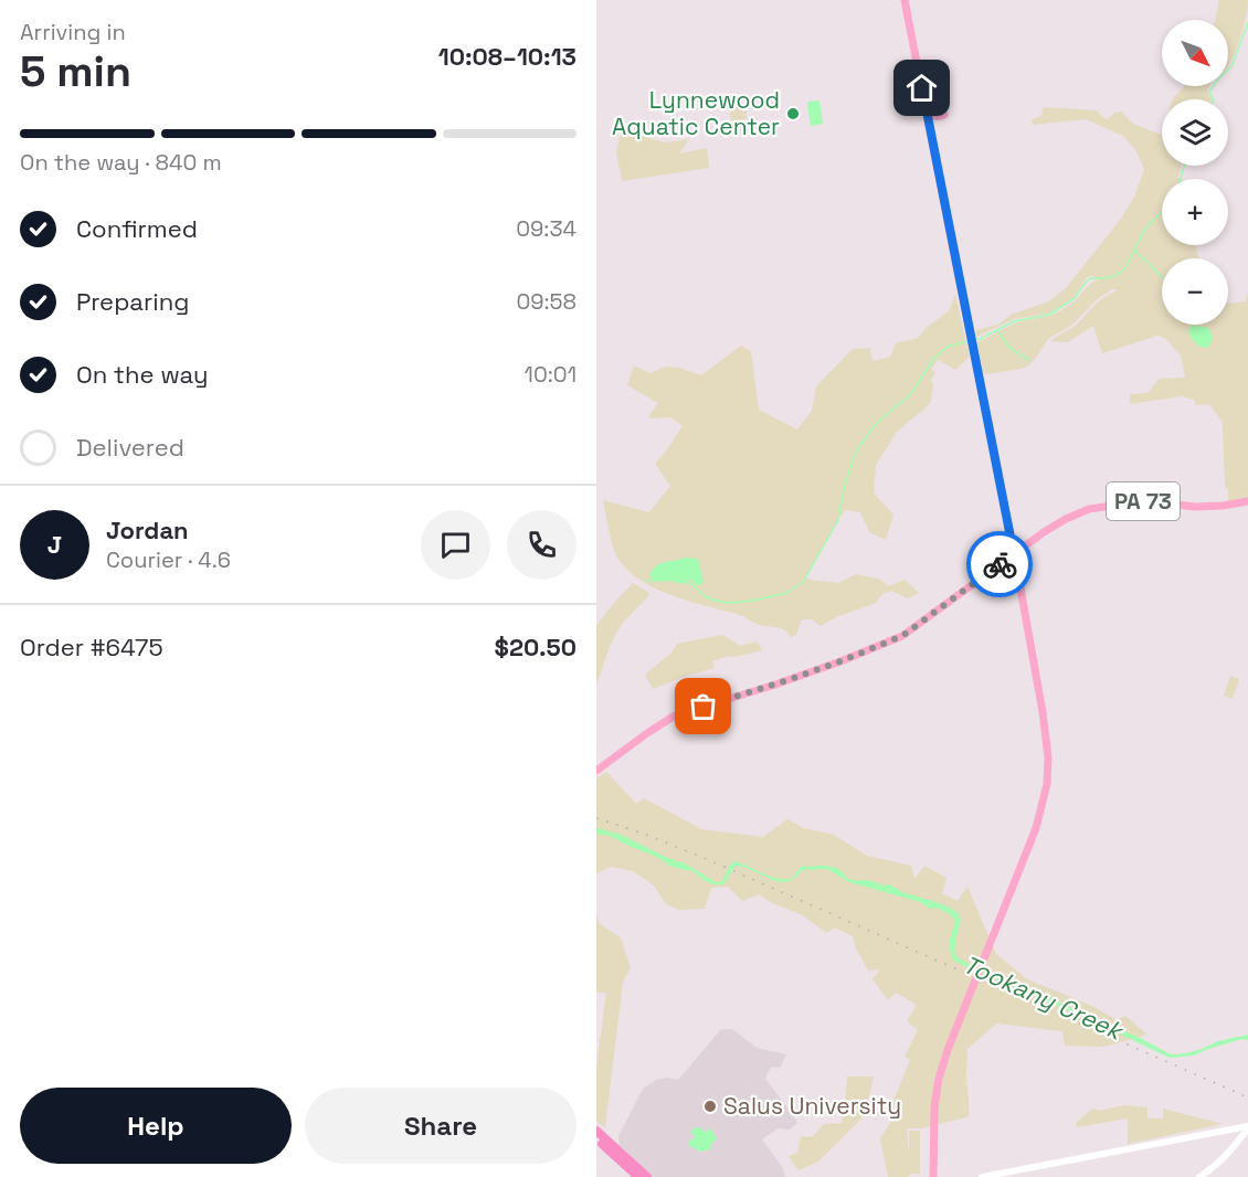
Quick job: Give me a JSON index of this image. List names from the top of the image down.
{
  "streets": {
    "main road": ["PA 73"]
  },
  "water": ["Tookany Creek"],
  "places": ["Lynnewood Aquatic Center", "Salus University"],
  "north": "bottom right",
  "page": {
    "heading": ["5 min", "Arriving in", "10:08–10:13"],
    "panel": [
      "Jordan",
      "Courier · 4.6",
      "Order #6475",
      "$20.50"
    ],
    "map_buttons": ["+", "−"],
    "bar": "On the way · 840 m",
    "list": [
      ["Confirmed", "09:34"],
      ["Preparing", "09:58"],
      ["On the way", "10:01"],
      "Delivered"
    ],
    "round": "J",
    "buttons": ["Help", "Share"]
  }
}
